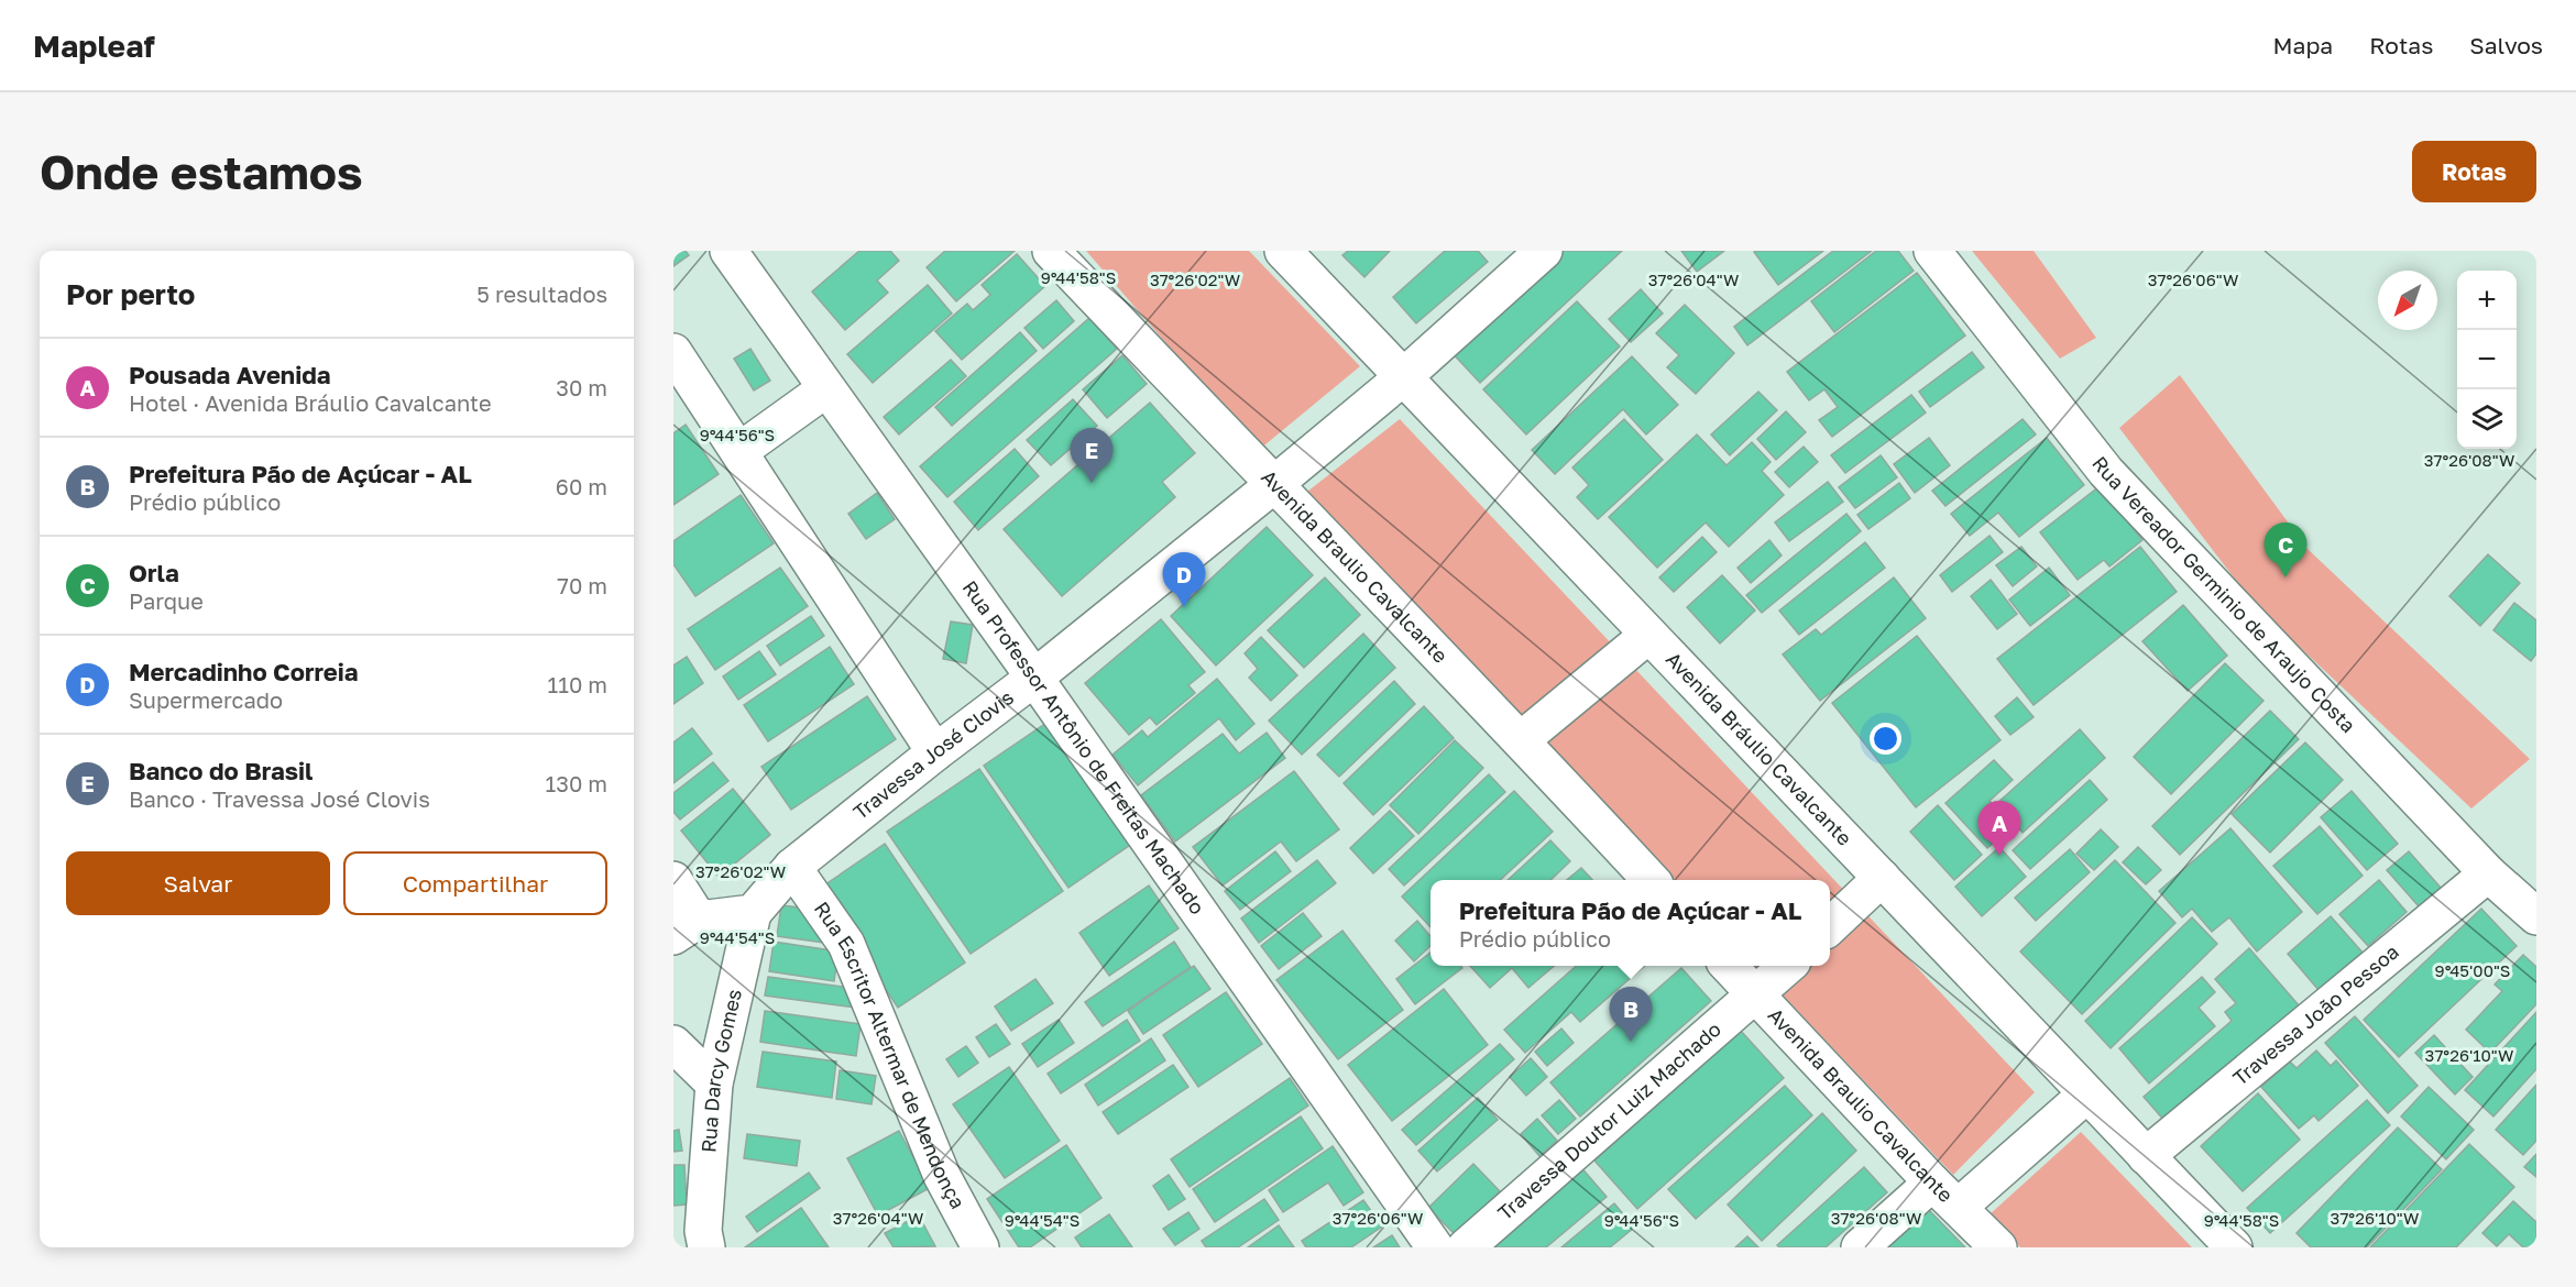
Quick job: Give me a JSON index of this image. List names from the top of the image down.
{
  "streets": {
    "street": [
      "Avenida Braulio Cavalcante",
      "Rua Vereador Germinio de Araujo Costa",
      "Rua Professor Antônio de Freitas Machado",
      "Avenida Bráulio Cavalcante",
      "Travessa José Clovis",
      "Travessa João Pessoa",
      "Rua Escritor Altermar de Mendonça",
      "Rua Darcy Gomes",
      "Travessa Doutor Luiz Machado"
    ]
  },
  "crossings": [
    ["Avenida Braulio Cavalcante", "Travessa José Clovis"],
    ["Avenida Braulio Cavalcante", "Travessa Doutor Luiz Machado"],
    ["Rua Vereador Germinio de Araujo Costa", "Travessa João Pessoa"],
    ["Rua Professor Antônio de Freitas Machado", "Travessa José Clovis"],
    ["Avenida Bráulio Cavalcante", "Travessa José Clovis"],
    ["Avenida Bráulio Cavalcante", "Travessa João Pessoa"],
    ["Travessa José Clovis", "Rua Escritor Altermar de Mendonça"],
    ["Travessa José Clovis", "Rua Darcy Gomes"]
  ],
  "north": "bottom left",
  "page": {
    "header": "Mapleaf",
    "nav": ["Mapa", "Rotas", "Salvos"],
    "buttons": [
      "Rotas",
      ["Salvar", "Compartilhar"]
    ],
    "title": "Onde estamos",
    "heading": ["Por perto", "5 resultados"],
    "map_buttons": ["+", "−"],
    "list": [
      {
        "mark": "A",
        "name": "Pousada Avenida",
        "note": "Hotel · Avenida Bráulio Cavalcante",
        "value": "30 m"
      },
      {
        "mark": "B",
        "name": "Prefeitura Pão de Açúcar - AL",
        "note": "Prédio público",
        "value": "60 m"
      },
      {
        "mark": "C",
        "name": "Orla",
        "note": "Parque",
        "value": "70 m"
      },
      {
        "mark": "D",
        "name": "Mercadinho Correia",
        "note": "Supermercado",
        "value": "110 m"
      },
      {
        "mark": "E",
        "name": "Banco do Brasil",
        "note": "Banco · Travessa José Clovis",
        "value": "130 m"
      }
    ],
    "pins": [
      "E",
      "C",
      "D",
      "A",
      "B"
    ],
    "popup": ["Prefeitura Pão de Açúcar - AL", "Prédio público"]
  },
  "coordinates": [
    "9°44'58\"S",
    "37°26'02\"W",
    "37°26'04\"W",
    "37°26'06\"W",
    "9°44'56\"S",
    "37°26'08\"W",
    "9°44'54\"S",
    "9°45'00\"S",
    "37°26'10\"W"
  ]
}
